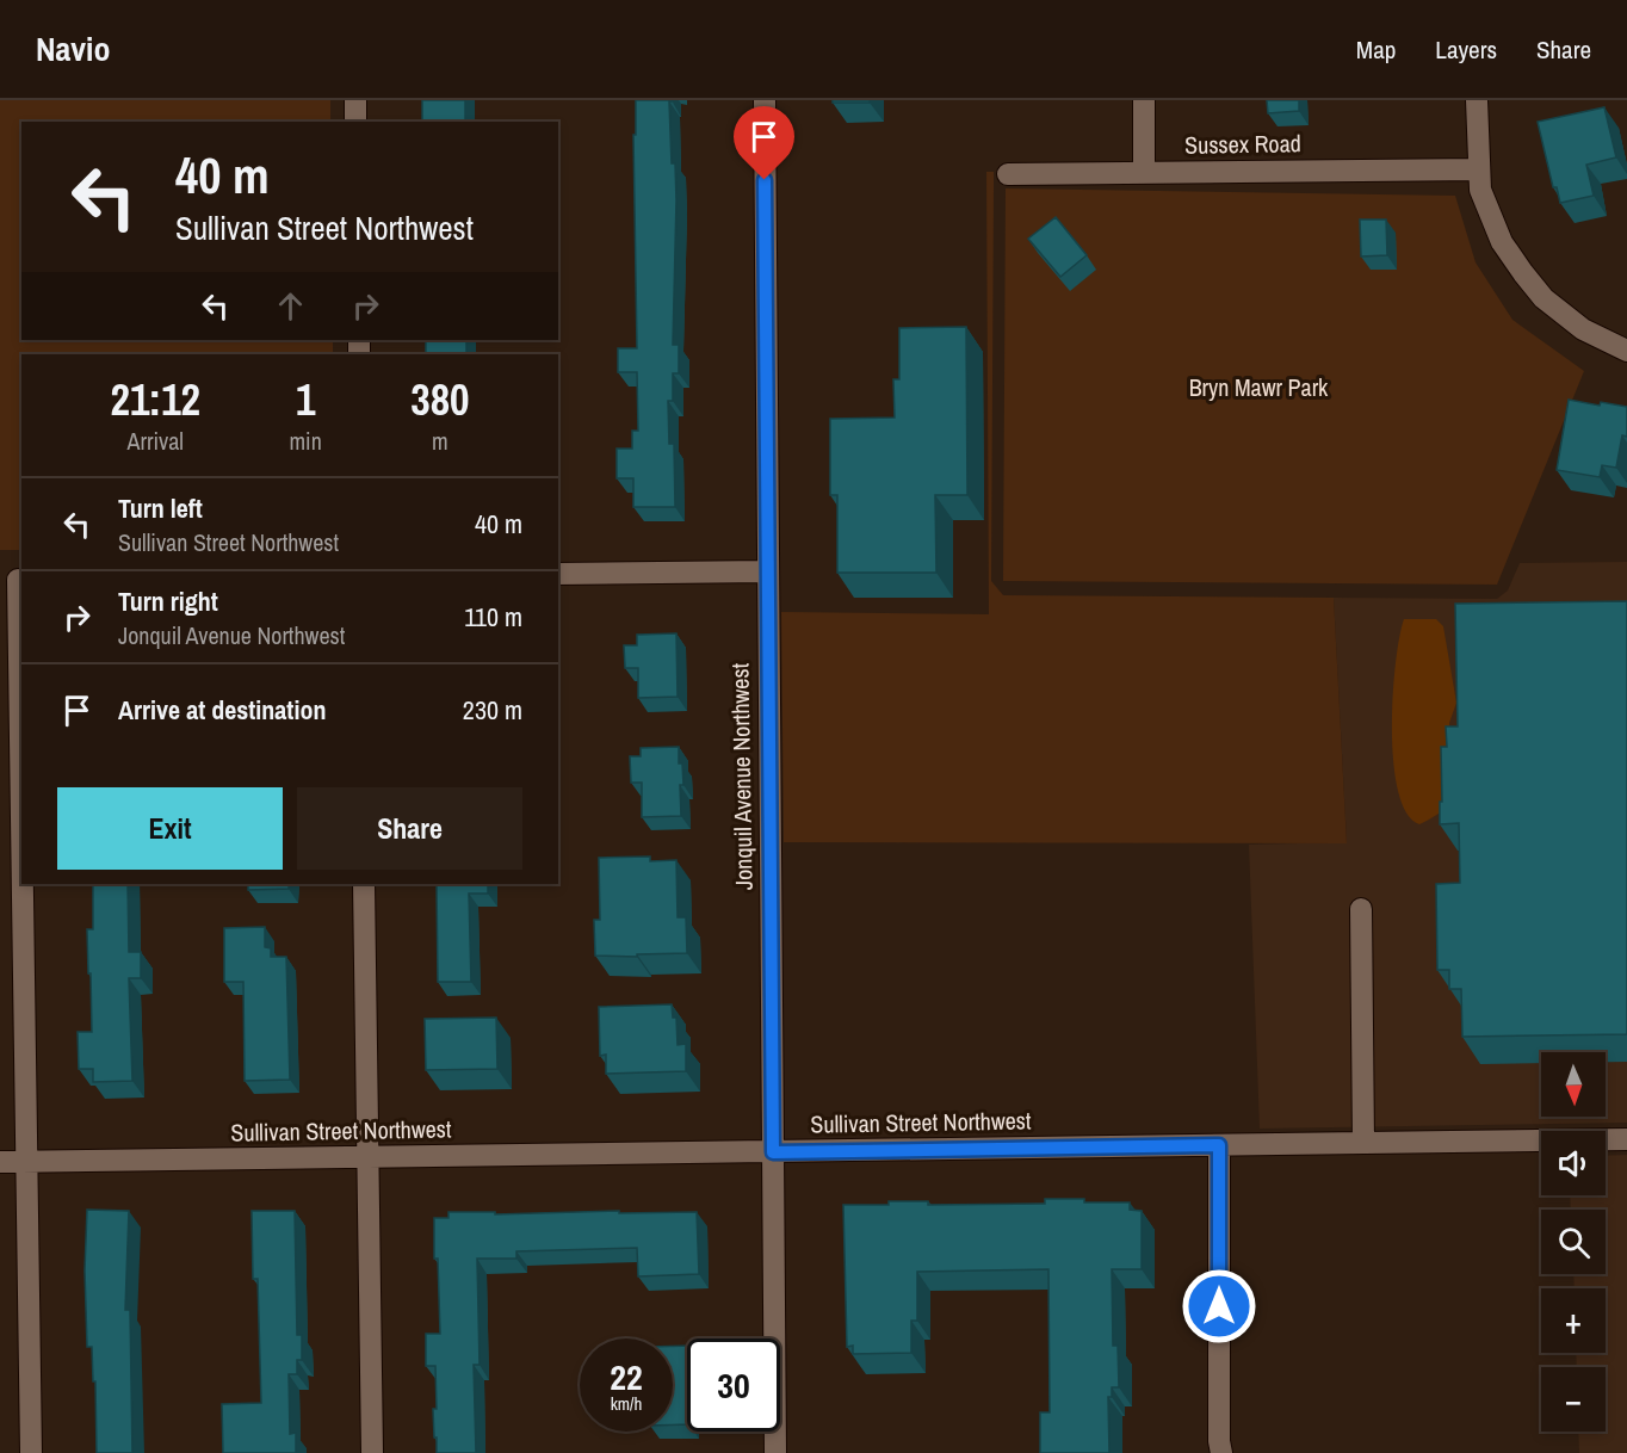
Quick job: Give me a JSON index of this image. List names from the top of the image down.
{
  "streets": {
    "street": ["Sussex Road", "Jonquil Avenue Northwest", "Sullivan Street Northwest"]
  },
  "crossings": [
    ["Jonquil Avenue Northwest", "Sullivan Street Northwest"]
  ],
  "parks": ["Bryn Mawr Park"],
  "north": "bottom",
  "page": {
    "header": "Navio",
    "nav": ["Map", "Layers", "Share"],
    "turn": ["40 m", "Sullivan Street Northwest"],
    "eta": [
      "21:12",
      "Arrival",
      "1",
      "min",
      "380",
      "m"
    ],
    "list": [
      {
        "name": "Turn left",
        "note": "Sullivan Street Northwest",
        "value": "40 m"
      },
      {
        "name": "Turn right",
        "note": "Jonquil Avenue Northwest",
        "value": "110 m"
      },
      {
        "name": "Arrive at destination",
        "value": "230 m"
      }
    ],
    "buttons": ["Exit", "Share"],
    "map_buttons": ["+", "−"],
    "speed": "22 km/h",
    "limit": "30"
  }
}
